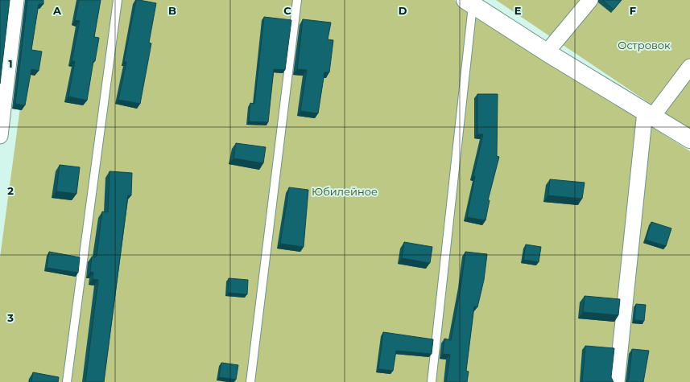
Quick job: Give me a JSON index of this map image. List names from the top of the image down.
{
  "parks": ["Островок", "Юбилейное"],
  "grid": {
    "columns": [
      "A",
      "B",
      "C",
      "D",
      "E",
      "F"
    ],
    "rows": ["1", "2", "3"]
  }
}
